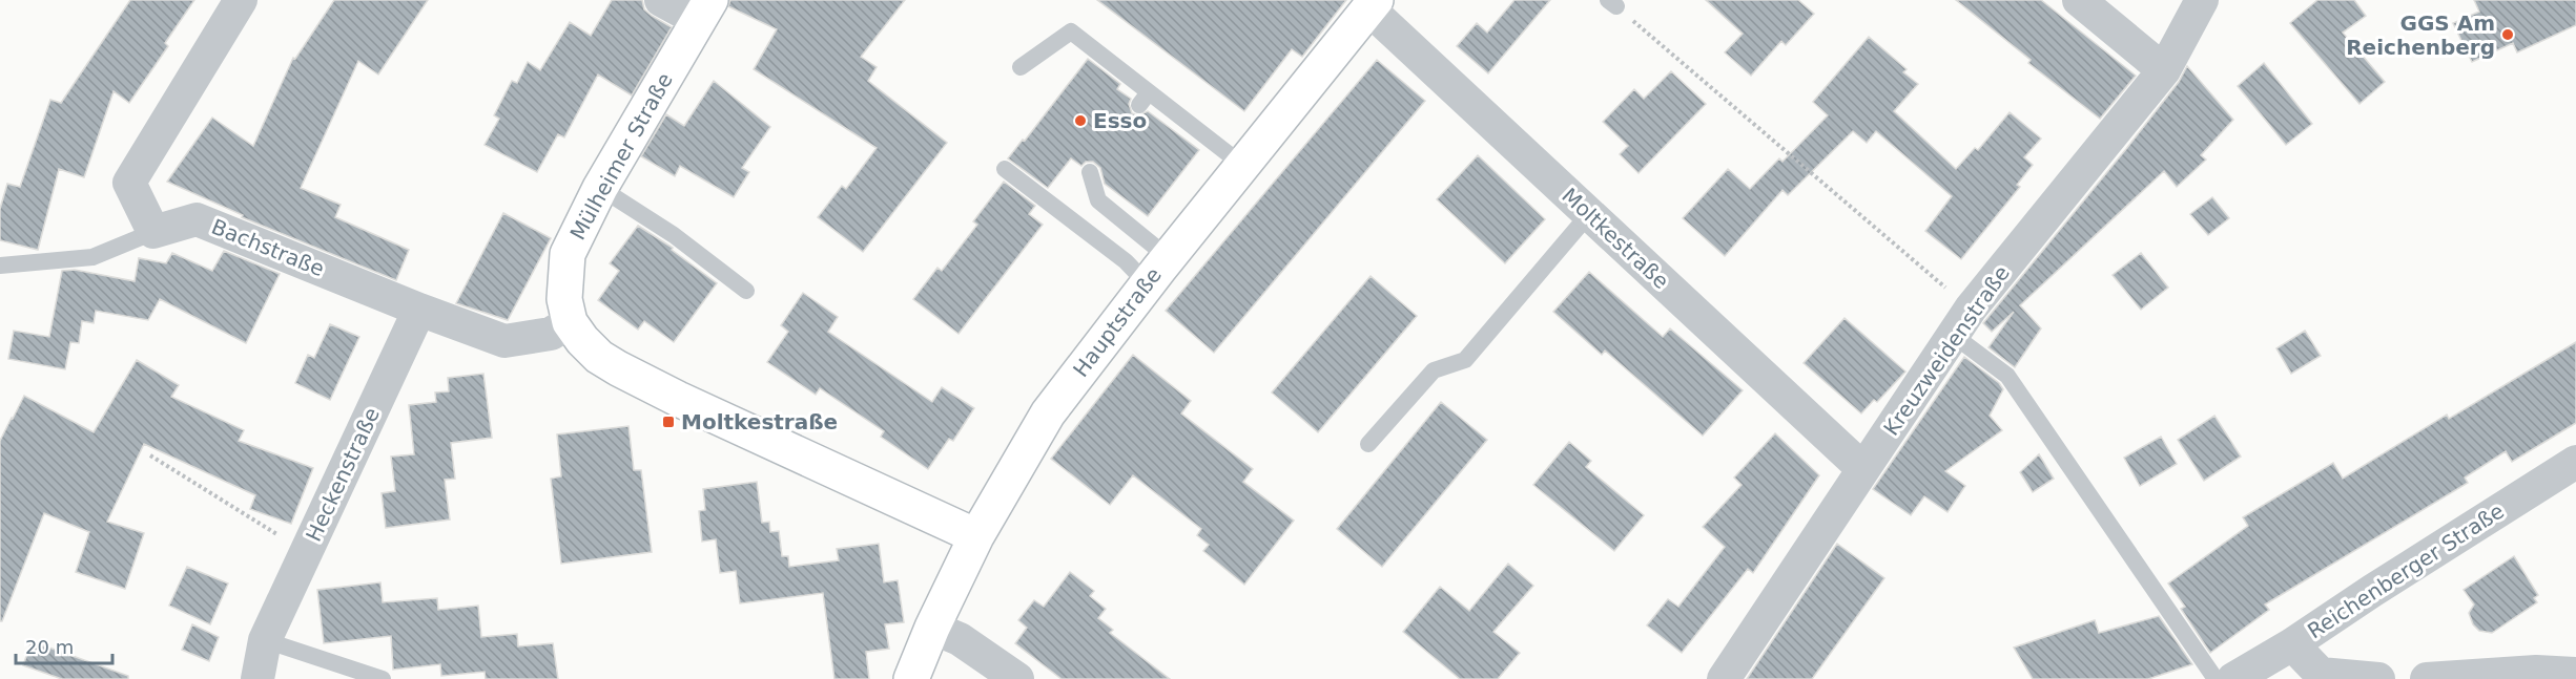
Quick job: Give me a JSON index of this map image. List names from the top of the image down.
{
  "streets": {
    "main road": ["Mülheimer Straße", "Hauptstraße"],
    "street": [
      "Moltkestraße",
      "Bachstraße",
      "Kreuzweidenstraße",
      "Heckenstraße",
      "Reichenberger Straße"
    ]
  },
  "crossings": [
    ["Mülheimer Straße", "Hauptstraße"],
    ["Moltkestraße", "Hauptstraße"],
    ["Moltkestraße", "Kreuzweidenstraße"],
    ["Bachstraße", "Heckenstraße"]
  ],
  "places": {
    "other": ["GGS Am Reichenberg", "Esso"],
    "transit": ["Moltkestraße"]
  },
  "scale_bar": "20 m"
}
